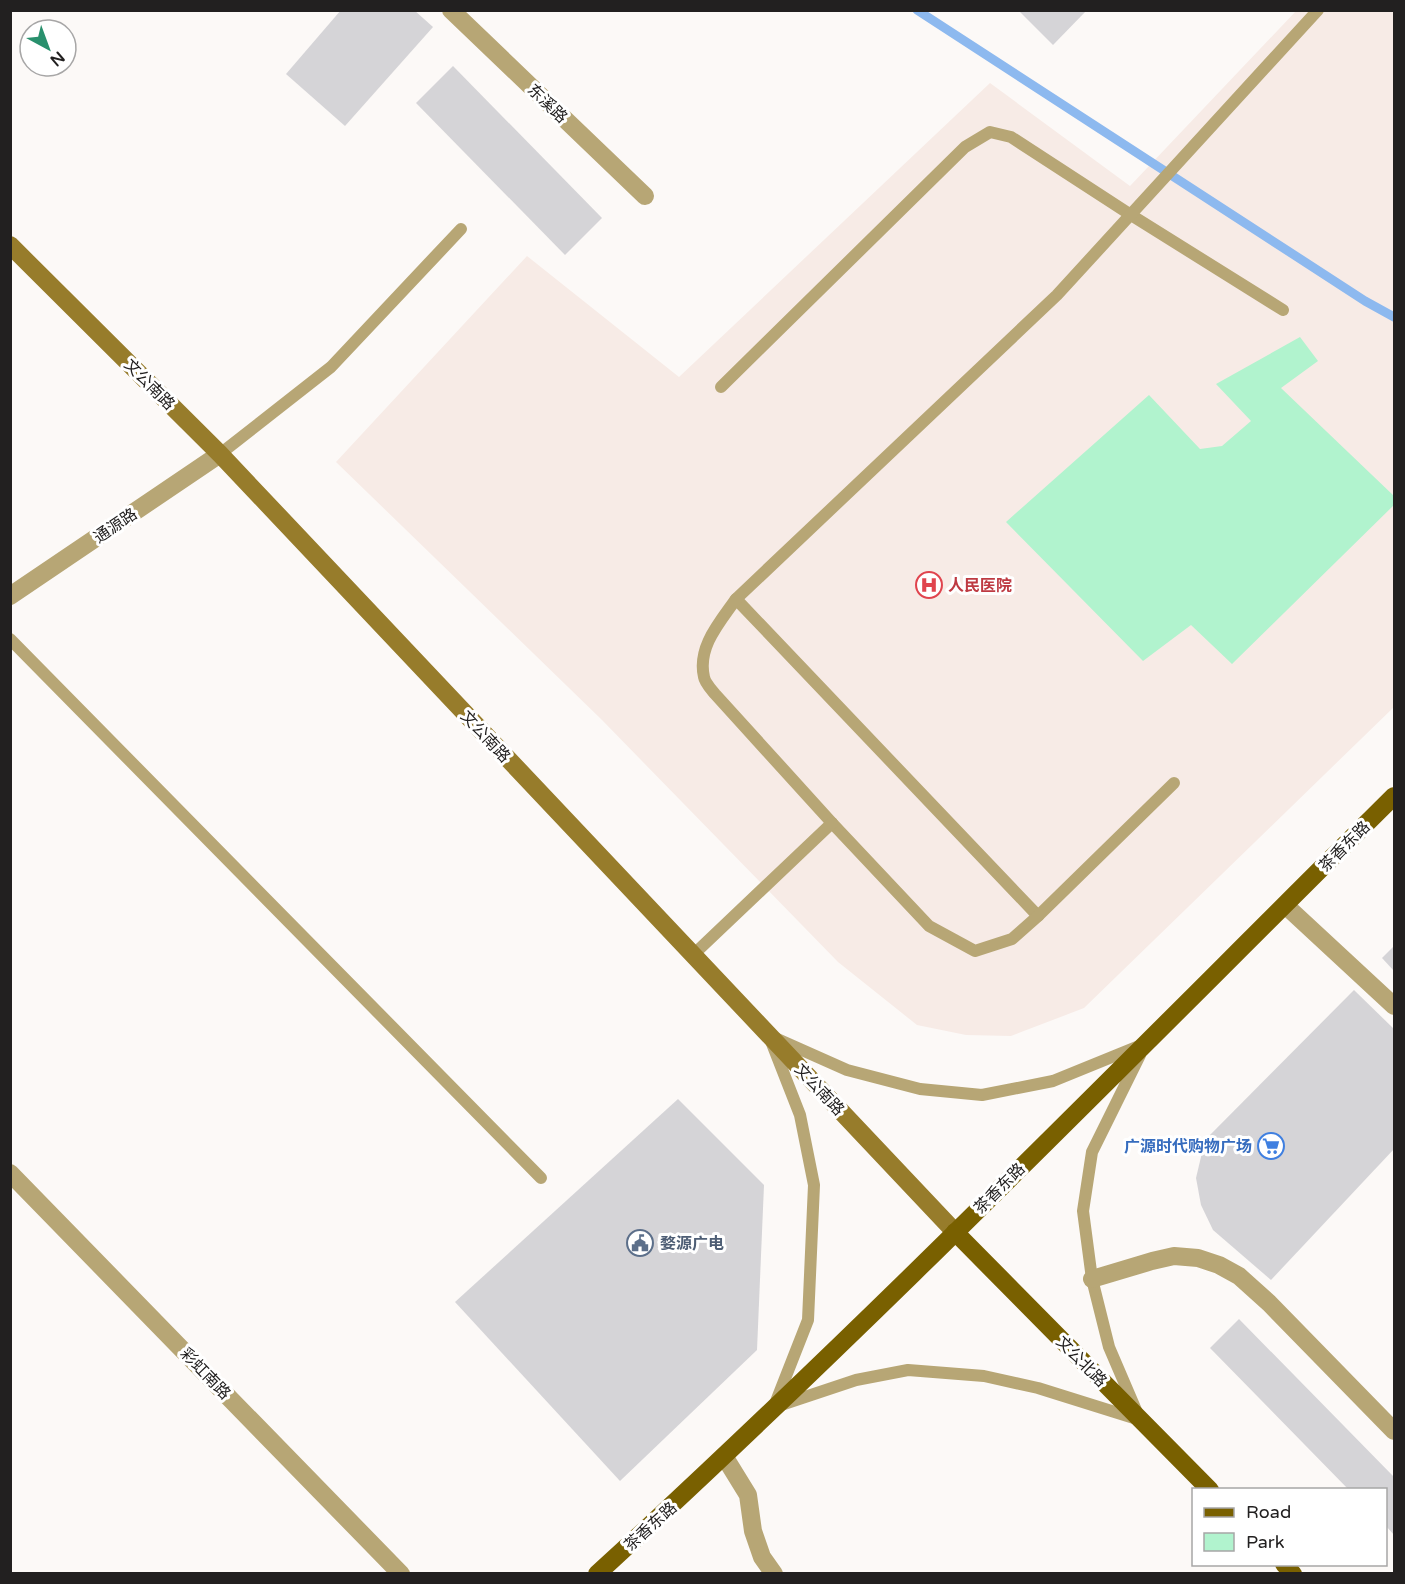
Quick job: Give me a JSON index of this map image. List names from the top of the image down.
{
  "streets": {
    "main road": ["文公南路", "茶香东路", "文公北路"],
    "street": ["东溪路", "通源路", "彩虹南路"]
  },
  "crossings": [
    ["文公南路", "通源路"],
    ["文公南路", "茶香东路"],
    ["文公南路", "文公北路"],
    ["茶香东路", "文公北路"]
  ],
  "places": {
    "hospital": ["人民医院"],
    "supermarket": ["广源时代购物广场"],
    "public building": ["婺源广电"]
  },
  "legend": ["Road", "Park"],
  "north": "bottom right"
}
